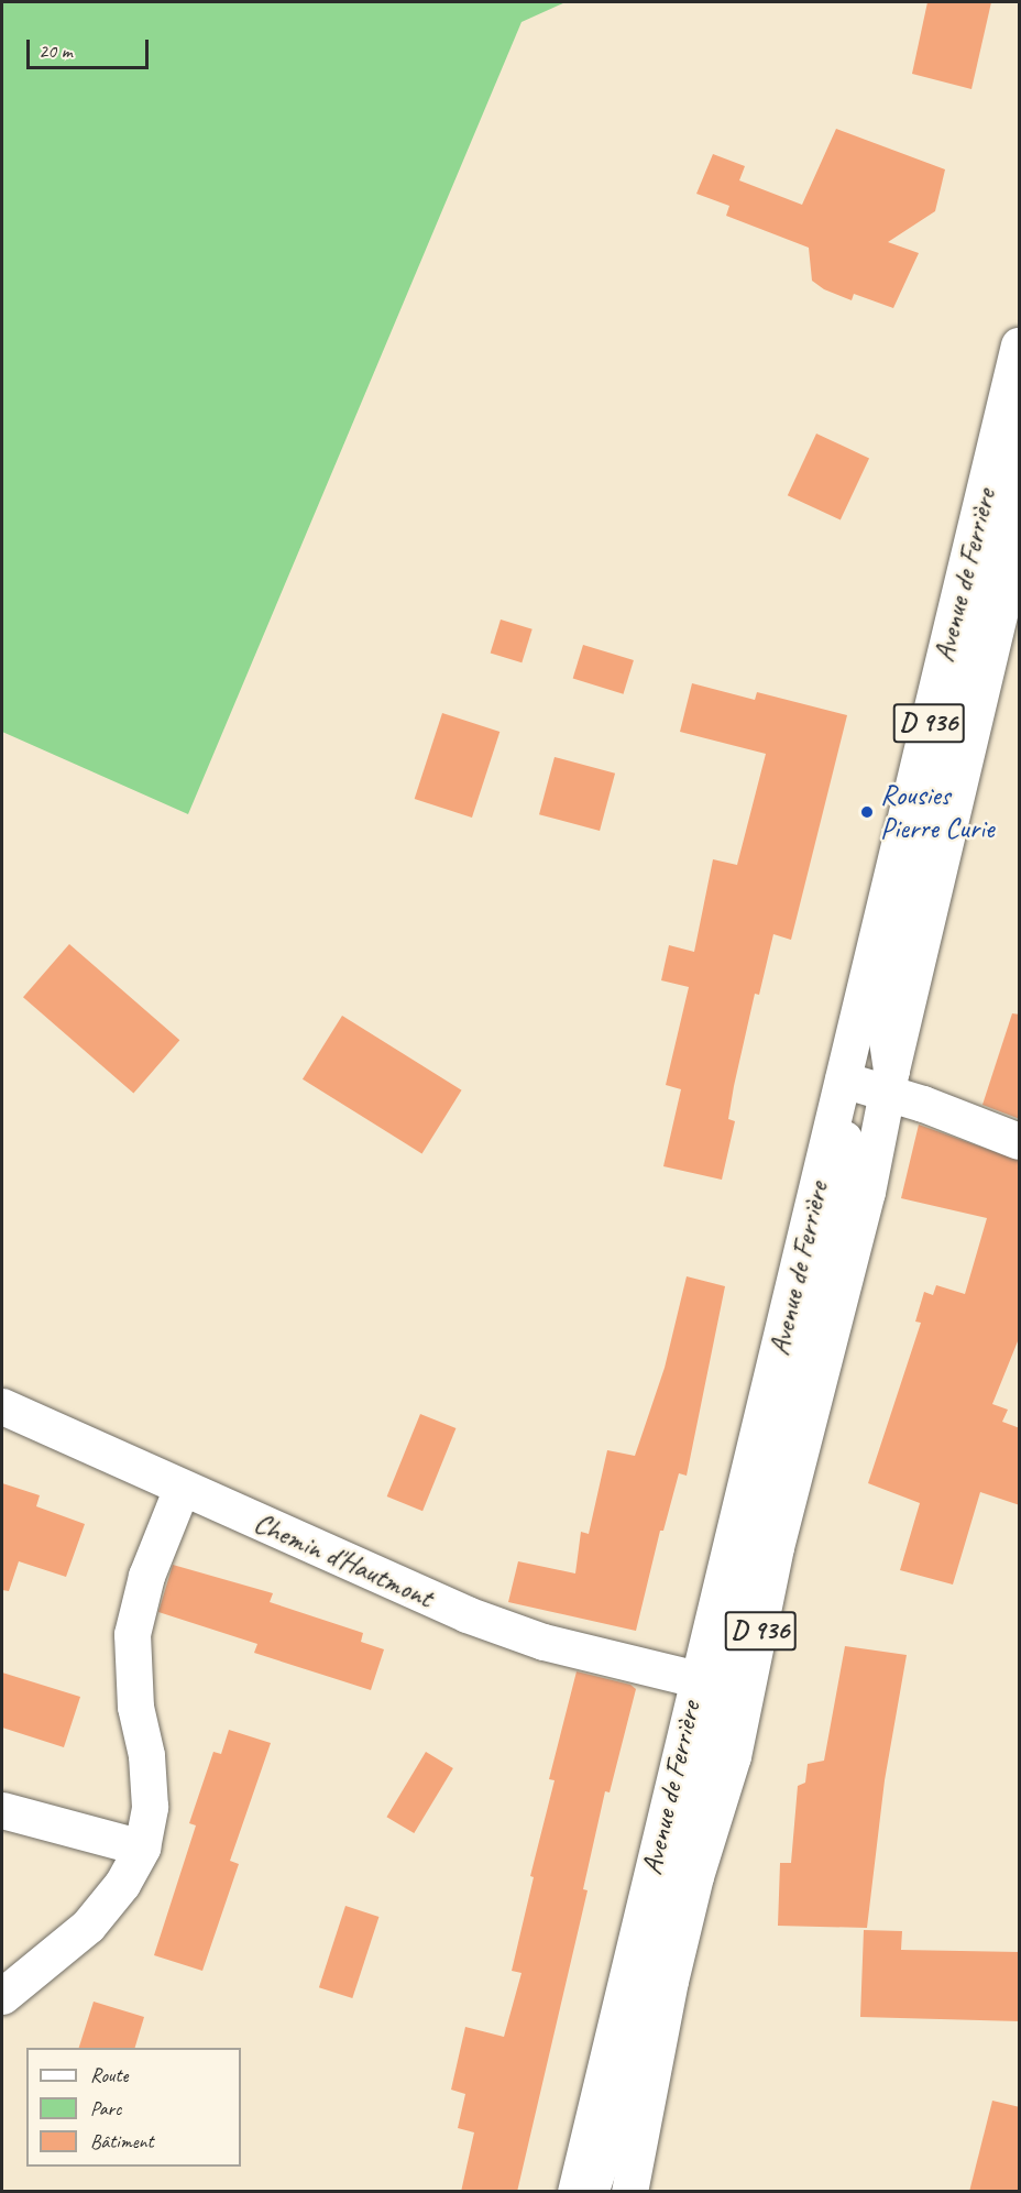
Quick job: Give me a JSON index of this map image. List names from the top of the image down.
{
  "streets": {
    "main road": ["Avenue de Ferrière", "D 936", "Chemin d'Hautmont"]
  },
  "crossings": [
    ["Avenue de Ferrière", "Chemin d'Hautmont"]
  ],
  "places": ["Rousies Pierre Curie"],
  "legend": ["Route", "Parc", "Bâtiment"],
  "scale_bar": "20 m"
}
